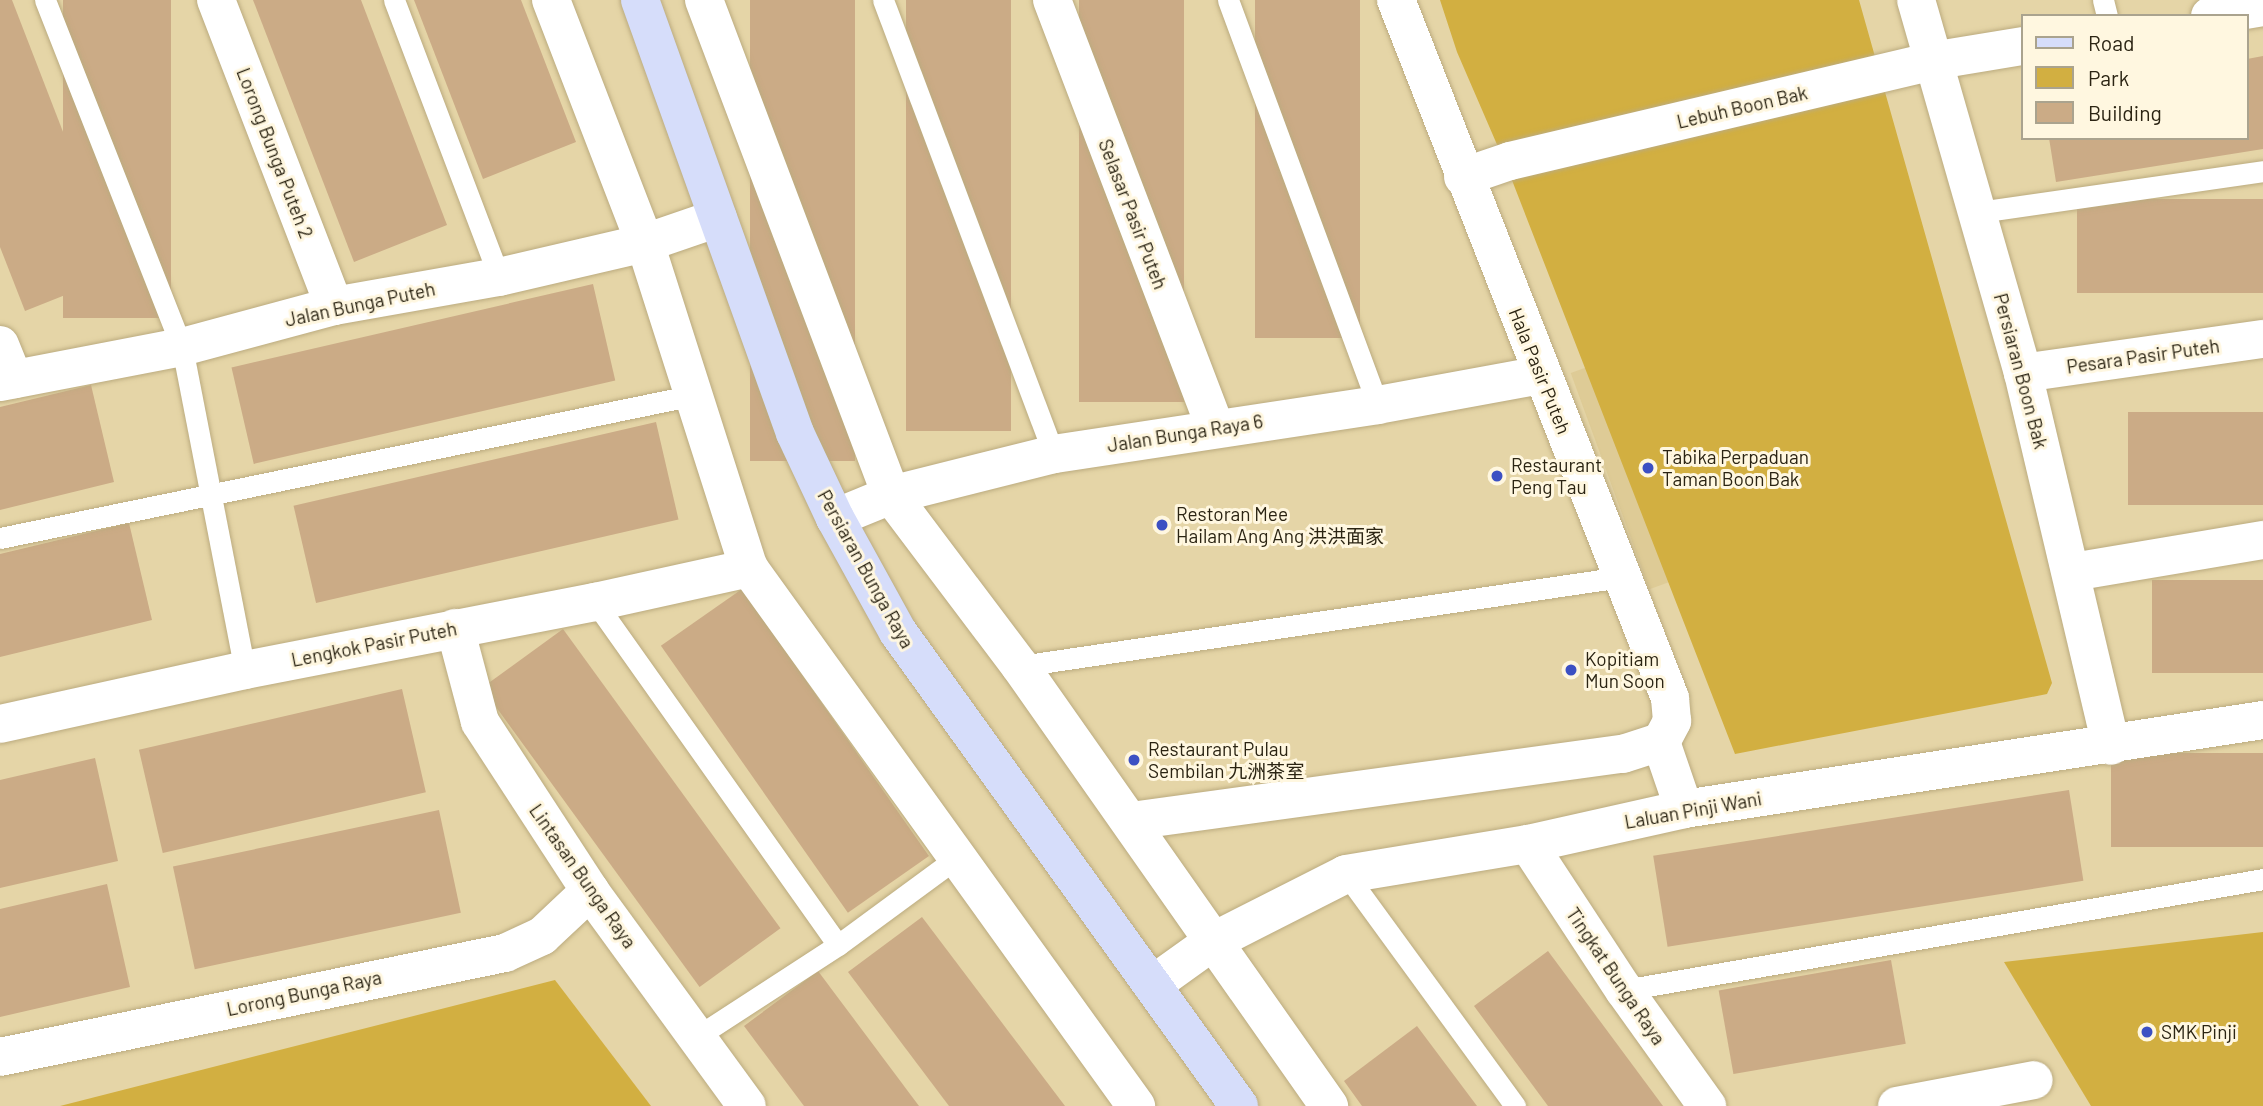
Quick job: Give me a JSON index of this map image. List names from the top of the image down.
{
  "streets": {
    "street": [
      "Lebuh Boon Bak",
      "Lorong Bunga Puteh 2",
      "Selasar Pasir Puteh",
      "Jalan Bunga Puteh",
      "Pesara Pasir Puteh",
      "Hala Pasir Puteh",
      "Persiaran Boon Bak",
      "Jalan Bunga Raya 6",
      "Persiaran Bunga Raya",
      "Lengkok Pasir Puteh",
      "Laluan Pinji Wani",
      "Lintasan Bunga Raya",
      "Tingkat Bunga Raya",
      "Lorong Bunga Raya"
    ]
  },
  "crossings": [
    ["Lebuh Boon Bak", "Hala Pasir Puteh"],
    ["Lebuh Boon Bak", "Persiaran Boon Bak"],
    ["Lorong Bunga Puteh 2", "Jalan Bunga Puteh"],
    ["Selasar Pasir Puteh", "Jalan Bunga Raya 6"],
    ["Jalan Bunga Puteh", "Persiaran Bunga Raya"],
    ["Pesara Pasir Puteh", "Persiaran Boon Bak"],
    ["Hala Pasir Puteh", "Jalan Bunga Raya 6"],
    ["Persiaran Boon Bak", "Laluan Pinji Wani"],
    ["Jalan Bunga Raya 6", "Persiaran Bunga Raya"],
    ["Persiaran Bunga Raya", "Laluan Pinji Wani"],
    ["Lengkok Pasir Puteh", "Lintasan Bunga Raya"],
    ["Laluan Pinji Wani", "Tingkat Bunga Raya"],
    ["Lintasan Bunga Raya", "Lorong Bunga Raya"]
  ],
  "places": [
    "Tabika Perpaduan Taman Boon Bak",
    "Restaurant Peng Tau",
    "Restoran Mee Hailam Ang Ang 洪洪面家",
    "Kopitiam Mun Soon",
    "Restaurant Pulau Sembilan 九洲茶室",
    "SMK Pinji"
  ],
  "legend": ["Road", "Park", "Building"]
}
